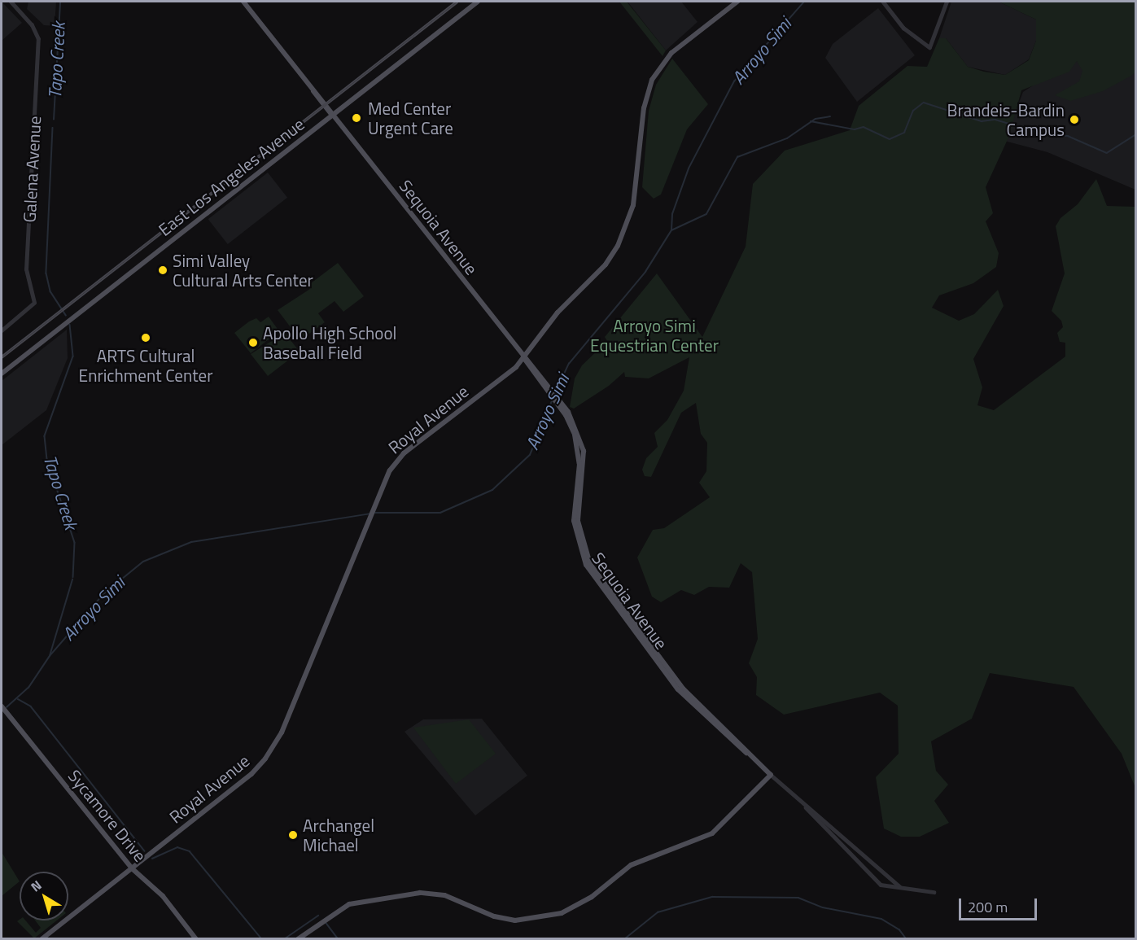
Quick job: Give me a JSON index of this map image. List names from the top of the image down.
{
  "streets": {
    "main road": [
      "East Los Angeles Avenue",
      "Sequoia Avenue",
      "Royal Avenue",
      "Sycamore Drive"
    ],
    "street": ["Galena Avenue"]
  },
  "crossings": [
    ["East Los Angeles Avenue", "Sequoia Avenue"],
    ["Sequoia Avenue", "Royal Avenue"],
    ["Royal Avenue", "Sycamore Drive"]
  ],
  "water": ["Arroyo Simi", "Tapo Creek"],
  "parks": ["Arroyo Simi Equestrian Center"],
  "places": [
    "Med Center Urgent Care",
    "Brandeis-Bardin Campus",
    "Simi Valley Cultural Arts Center",
    "ARTS Cultural Enrichment Center",
    "Apollo High School Baseball Field",
    "Archangel Michael"
  ],
  "scale_bar": "200 m",
  "north": "top left"
}
